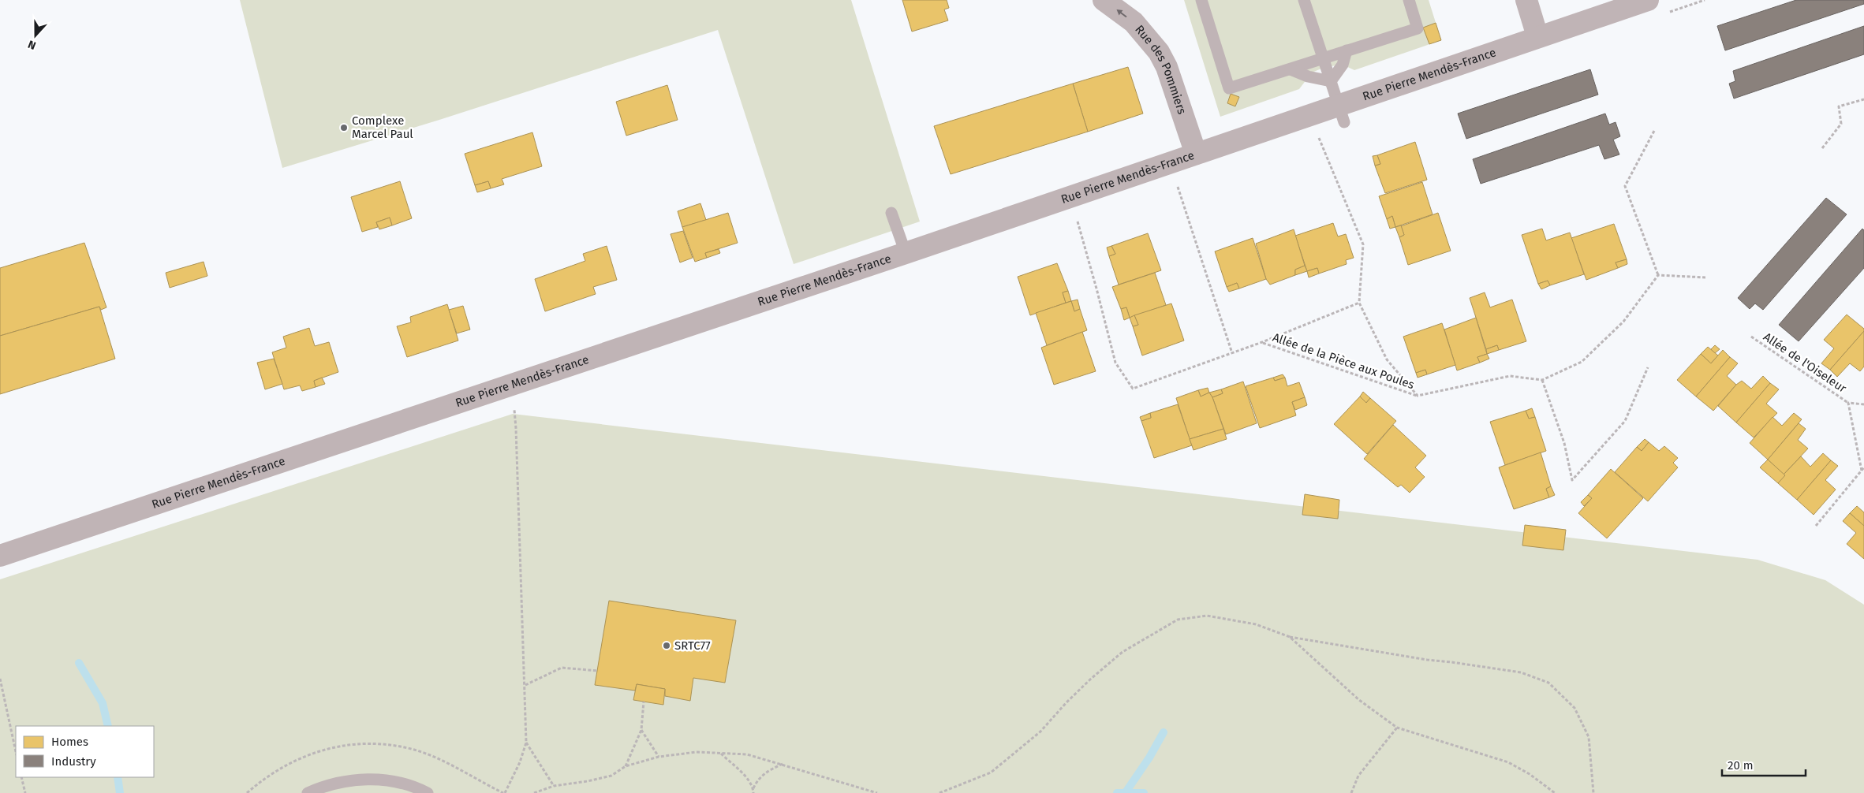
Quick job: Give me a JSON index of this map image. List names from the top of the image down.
{
  "streets": {
    "street": ["Rue des Pommiers", "Rue Pierre Mendès-France"],
    "path": ["Allée de la Pièce aux Poules", "Allée de l'Oiseleur"]
  },
  "crossings": [
    ["Rue des Pommiers", "Rue Pierre Mendès-France"]
  ],
  "one_way": ["Rue des Pommiers"],
  "places": ["Complexe Marcel Paul", "SRTC77"],
  "legend": ["Homes", "Industry"],
  "scale_bar": "20 m",
  "north": "bottom"
}
